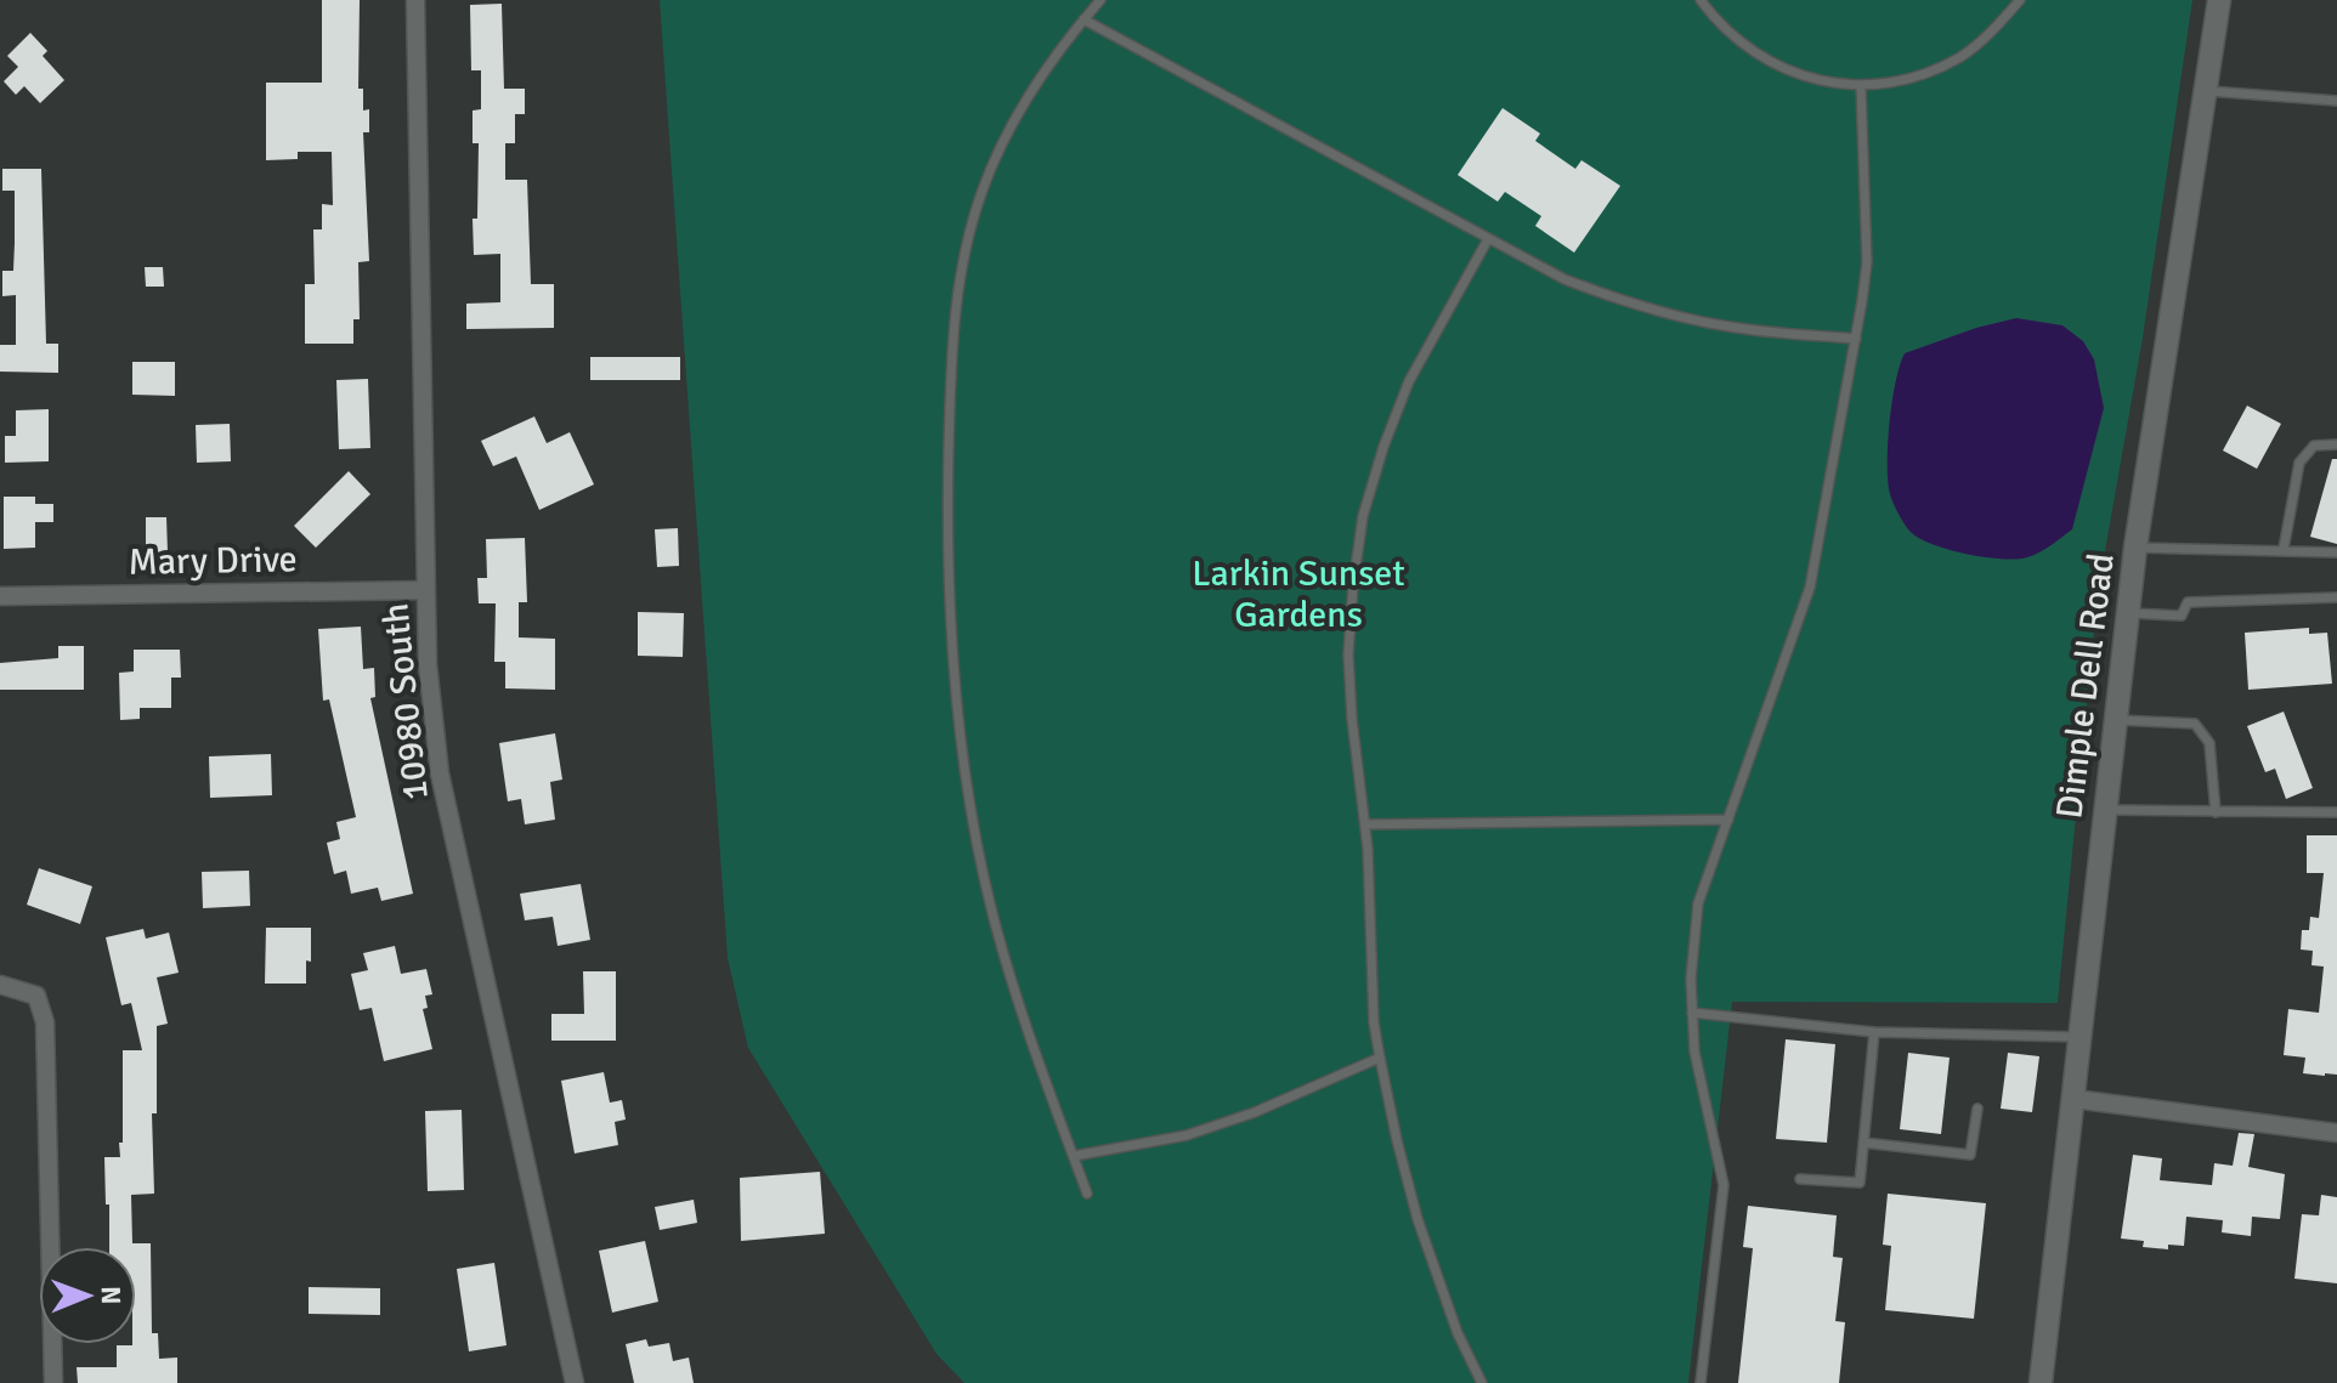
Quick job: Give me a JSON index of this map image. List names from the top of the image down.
{
  "streets": {
    "street": ["Mary Drive", "Dimple Dell Road", "10980 South"]
  },
  "crossings": [
    ["Mary Drive", "10980 South"]
  ],
  "parks": ["Larkin Sunset Gardens"],
  "north": "right"
}
